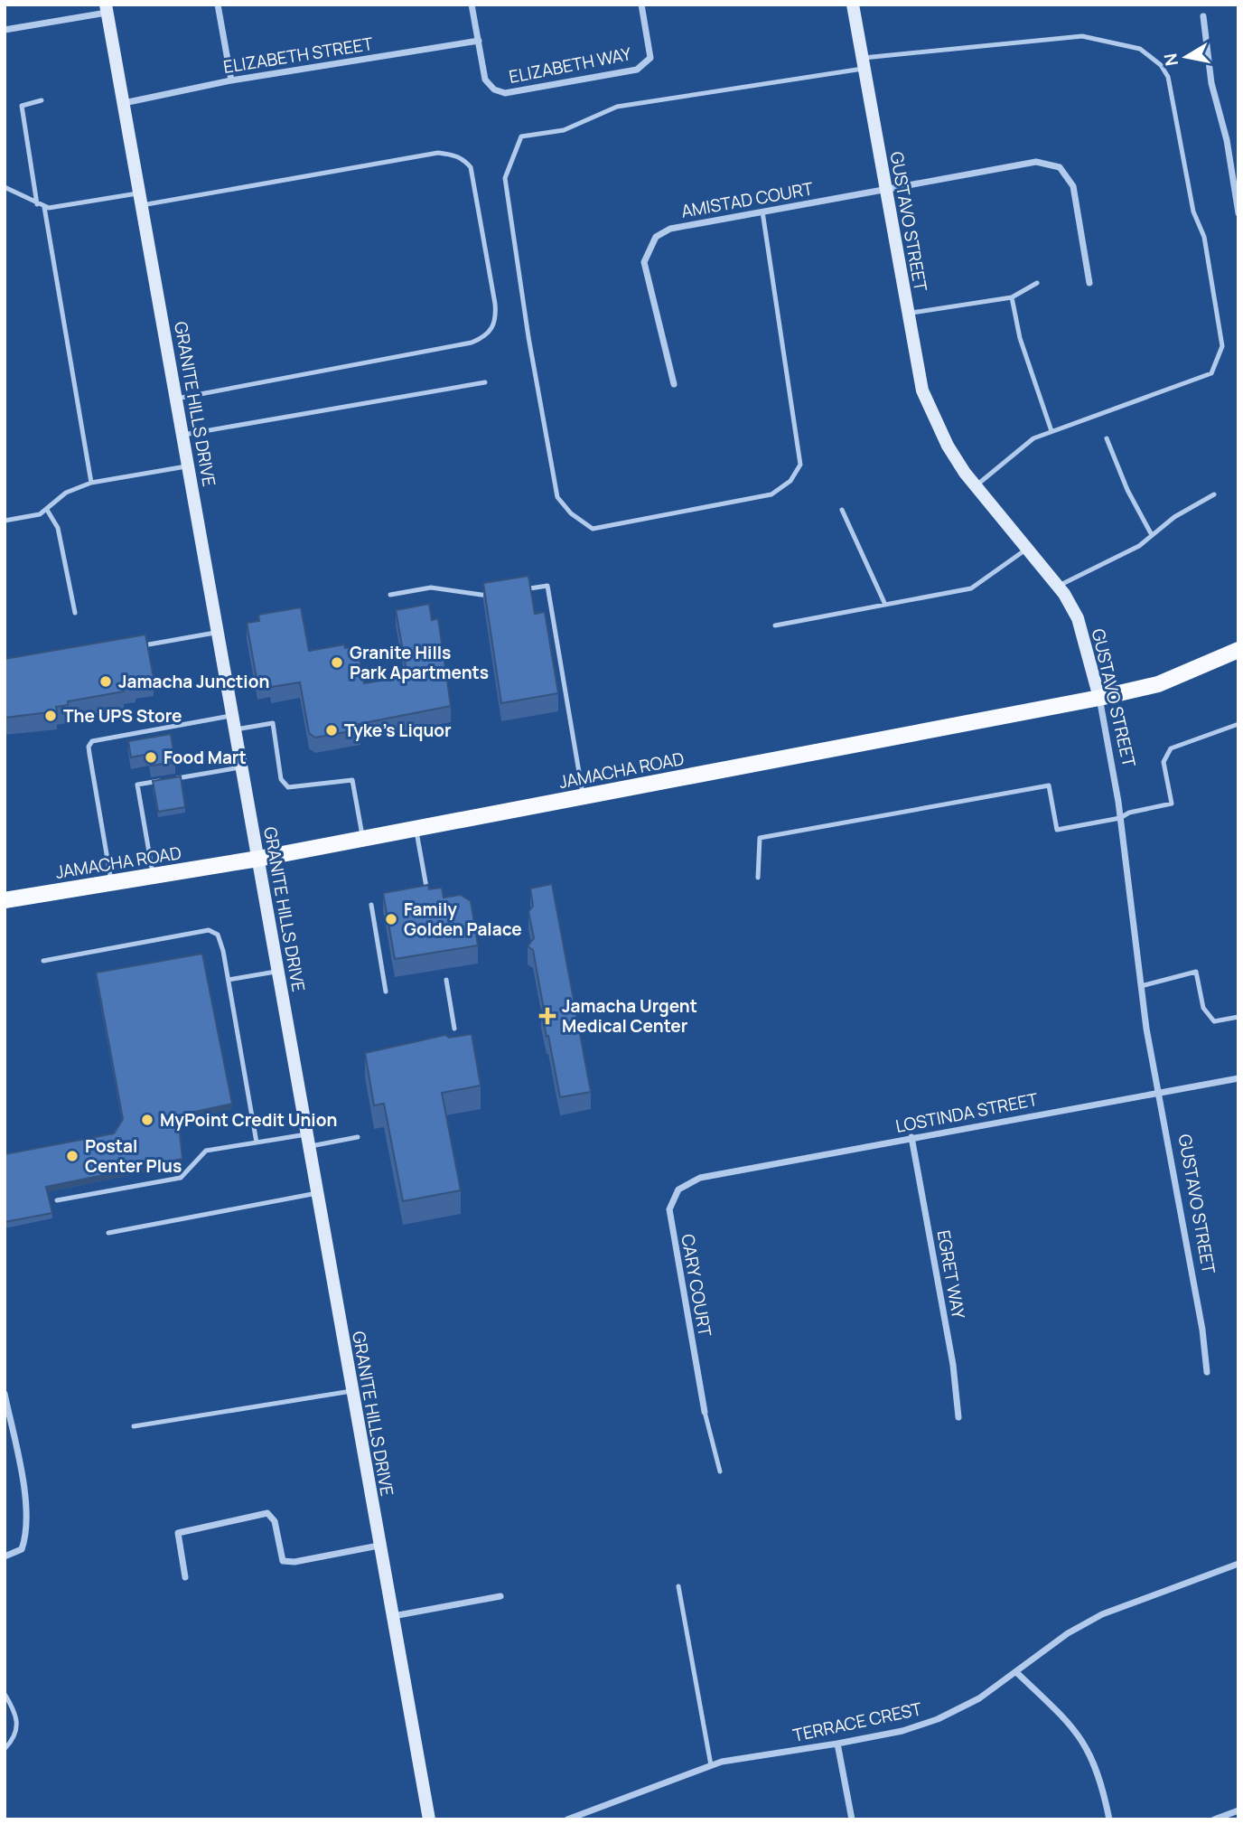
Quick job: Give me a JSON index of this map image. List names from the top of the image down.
{
  "streets": {
    "main road": ["JAMACHA ROAD"],
    "street": [
      "ELIZABETH STREET",
      "ELIZABETH WAY",
      "AMISTAD COURT",
      "GUSTAVO STREET",
      "GRANITE HILLS DRIVE",
      "LOSTINDA STREET",
      "EGRET WAY",
      "CARY COURT",
      "TERRACE CREST"
    ]
  },
  "crossings": [
    ["ELIZABETH STREET", "ELIZABETH WAY"],
    ["ELIZABETH STREET", "GRANITE HILLS DRIVE"],
    ["AMISTAD COURT", "GUSTAVO STREET"],
    ["GUSTAVO STREET", "JAMACHA ROAD"],
    ["GUSTAVO STREET", "LOSTINDA STREET"],
    ["GRANITE HILLS DRIVE", "JAMACHA ROAD"],
    ["LOSTINDA STREET", "EGRET WAY"],
    ["LOSTINDA STREET", "CARY COURT"]
  ],
  "places": {
    "other": [
      "Granite Hills Park Apartments",
      "Jamacha Junction",
      "The UPS Store",
      "Tyke's Liquor",
      "Food Mart",
      "Family Golden Palace",
      "MyPoint Credit Union",
      "Postal Center Plus"
    ],
    "health": ["Jamacha Urgent Medical Center"]
  },
  "north": "left"
}
